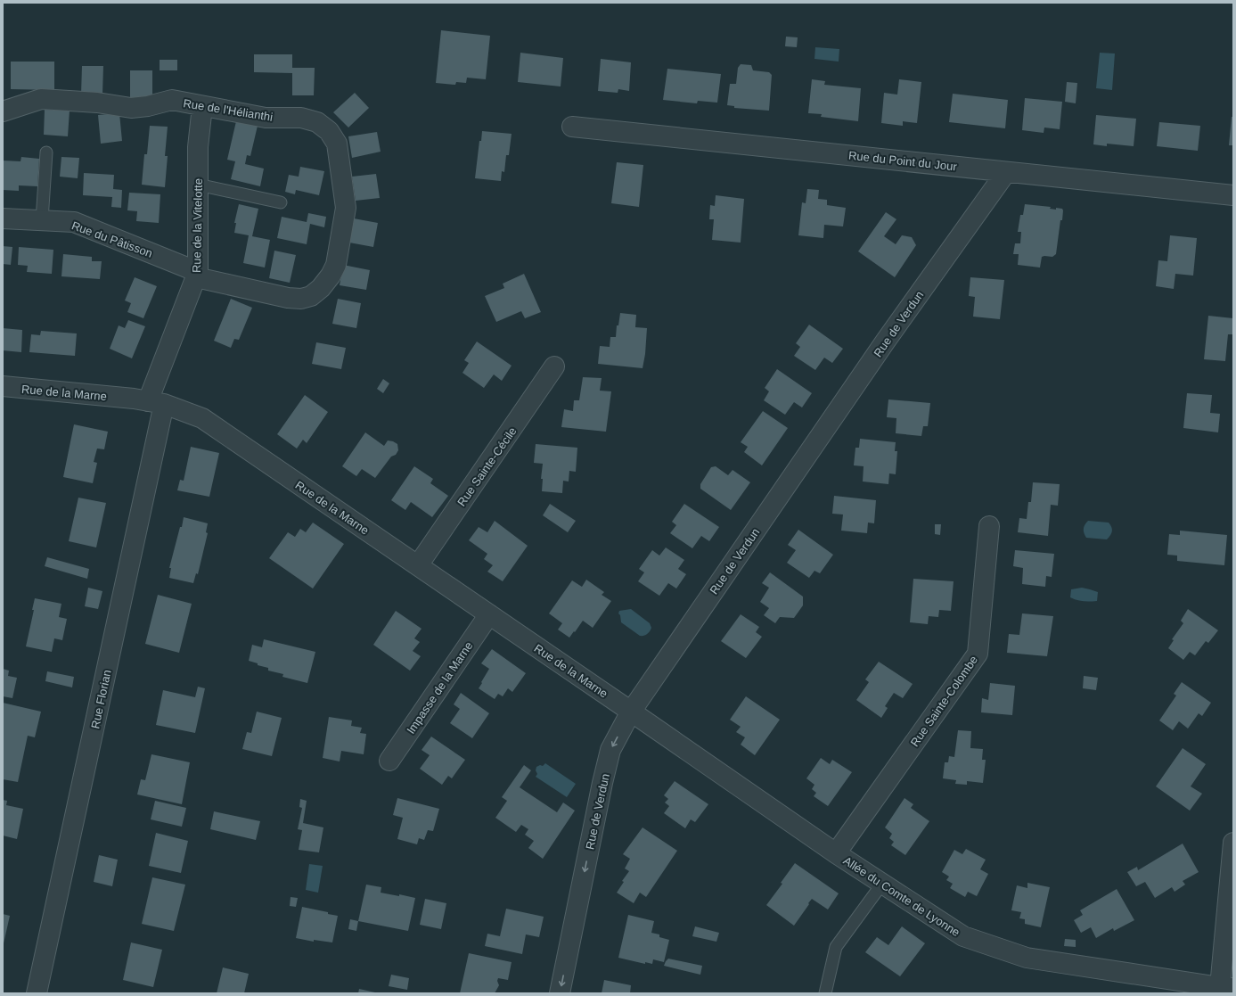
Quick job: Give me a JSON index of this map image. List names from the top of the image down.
{
  "streets": {
    "street": [
      "Rue de l'Hélianthi",
      "Rue du Point du Jour",
      "Rue de la Vitelotte",
      "Rue du Pâtisson",
      "Rue de Verdun",
      "Rue de la Marne",
      "Rue Sainte-Cécile",
      "Impasse de la Marne",
      "Rue Florian",
      "Rue Sainte-Colombe",
      "Allée du Comte de Lyonne"
    ]
  },
  "crossings": [
    ["Rue de l'Hélianthi", "Rue de la Vitelotte"],
    ["Rue de l'Hélianthi", "Rue du Pâtisson"],
    ["Rue du Point du Jour", "Rue de Verdun"],
    ["Rue de la Vitelotte", "Rue du Pâtisson"],
    ["Rue de la Vitelotte", "Rue de la Marne"],
    ["Rue de la Vitelotte", "Rue Florian"],
    ["Rue de Verdun", "Rue de la Marne"],
    ["Rue de Verdun", "Allée du Comte de Lyonne"],
    ["Rue de la Marne", "Rue Sainte-Cécile"],
    ["Rue de la Marne", "Impasse de la Marne"],
    ["Rue de la Marne", "Rue Florian"],
    ["Rue de la Marne", "Allée du Comte de Lyonne"],
    ["Rue Sainte-Colombe", "Allée du Comte de Lyonne"]
  ]
}
